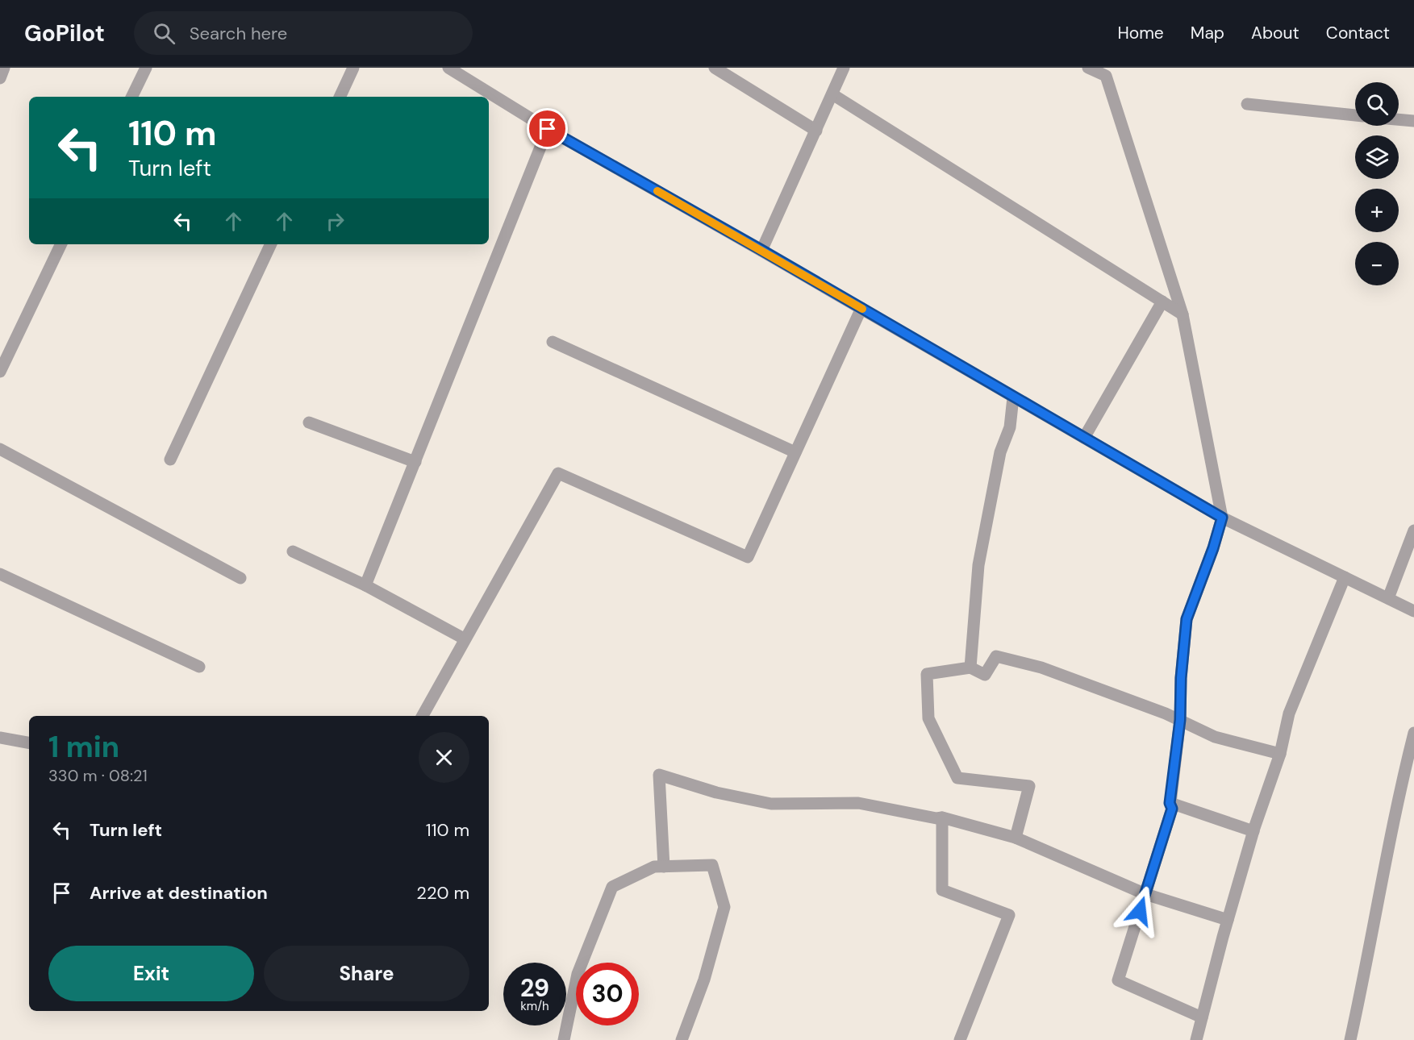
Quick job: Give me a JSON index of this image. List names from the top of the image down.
{
  "page": {
    "header": "GoPilot",
    "search": "Search here",
    "nav": [
      "Home",
      "Map",
      "About",
      "Contact"
    ],
    "map_buttons": ["+", "−"],
    "turn": ["110 m", "Turn left"],
    "heading": ["1 min", "330 m · 08:21"],
    "list": [
      {
        "name": "Turn left",
        "value": "110 m"
      },
      {
        "name": "Arrive at destination",
        "value": "220 m"
      }
    ],
    "buttons": ["Exit", "Share"],
    "speed": "29 km/h",
    "limit": "30"
  }
}
